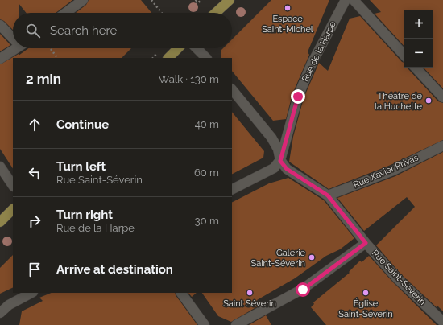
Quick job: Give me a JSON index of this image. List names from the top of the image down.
{
  "streets": {
    "street": ["Rue de la Harpe", "Rue Xavier Privas", "Rue Saint-Séverin"]
  },
  "crossings": [
    ["Rue de la Harpe", "Rue Saint-Séverin"],
    ["Rue Xavier Privas", "Rue Saint-Séverin"]
  ],
  "places": [
    "Espace Saint-Michel",
    "Théâtre de la Huchette",
    "Galerie Saint-Séverin",
    "Saint Séverin",
    "Église Saint-Séverin"
  ],
  "page": {
    "map_buttons": ["+", "−"],
    "search": "Search here",
    "heading": ["2 min", "Walk · 130 m"],
    "list": [
      ["Continue", "40 m"],
      ["Turn left", "Rue Saint-Séverin", "60 m"],
      ["Turn right", "Rue de la Harpe", "30 m"],
      "Arrive at destination"
    ]
  }
}
